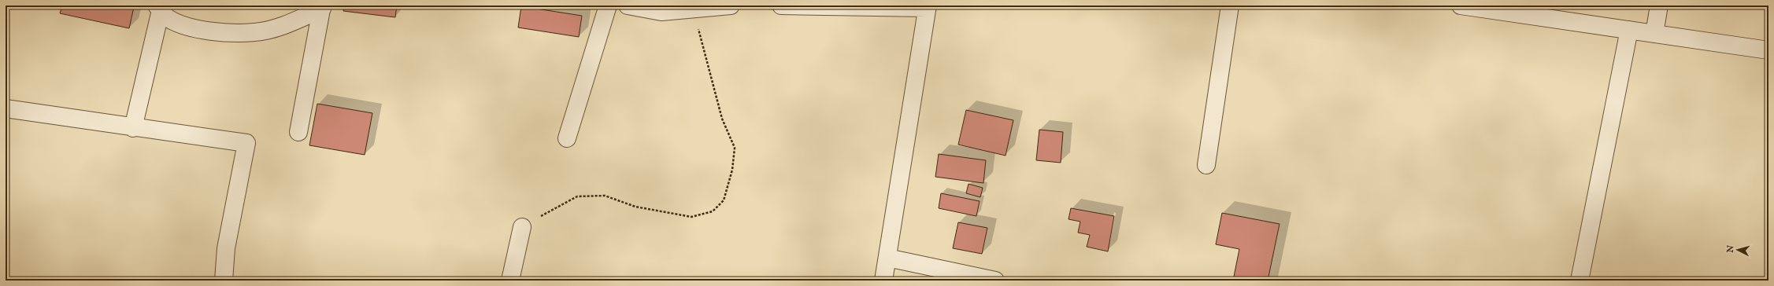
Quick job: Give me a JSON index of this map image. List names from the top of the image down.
{
  "north": "left"
}
